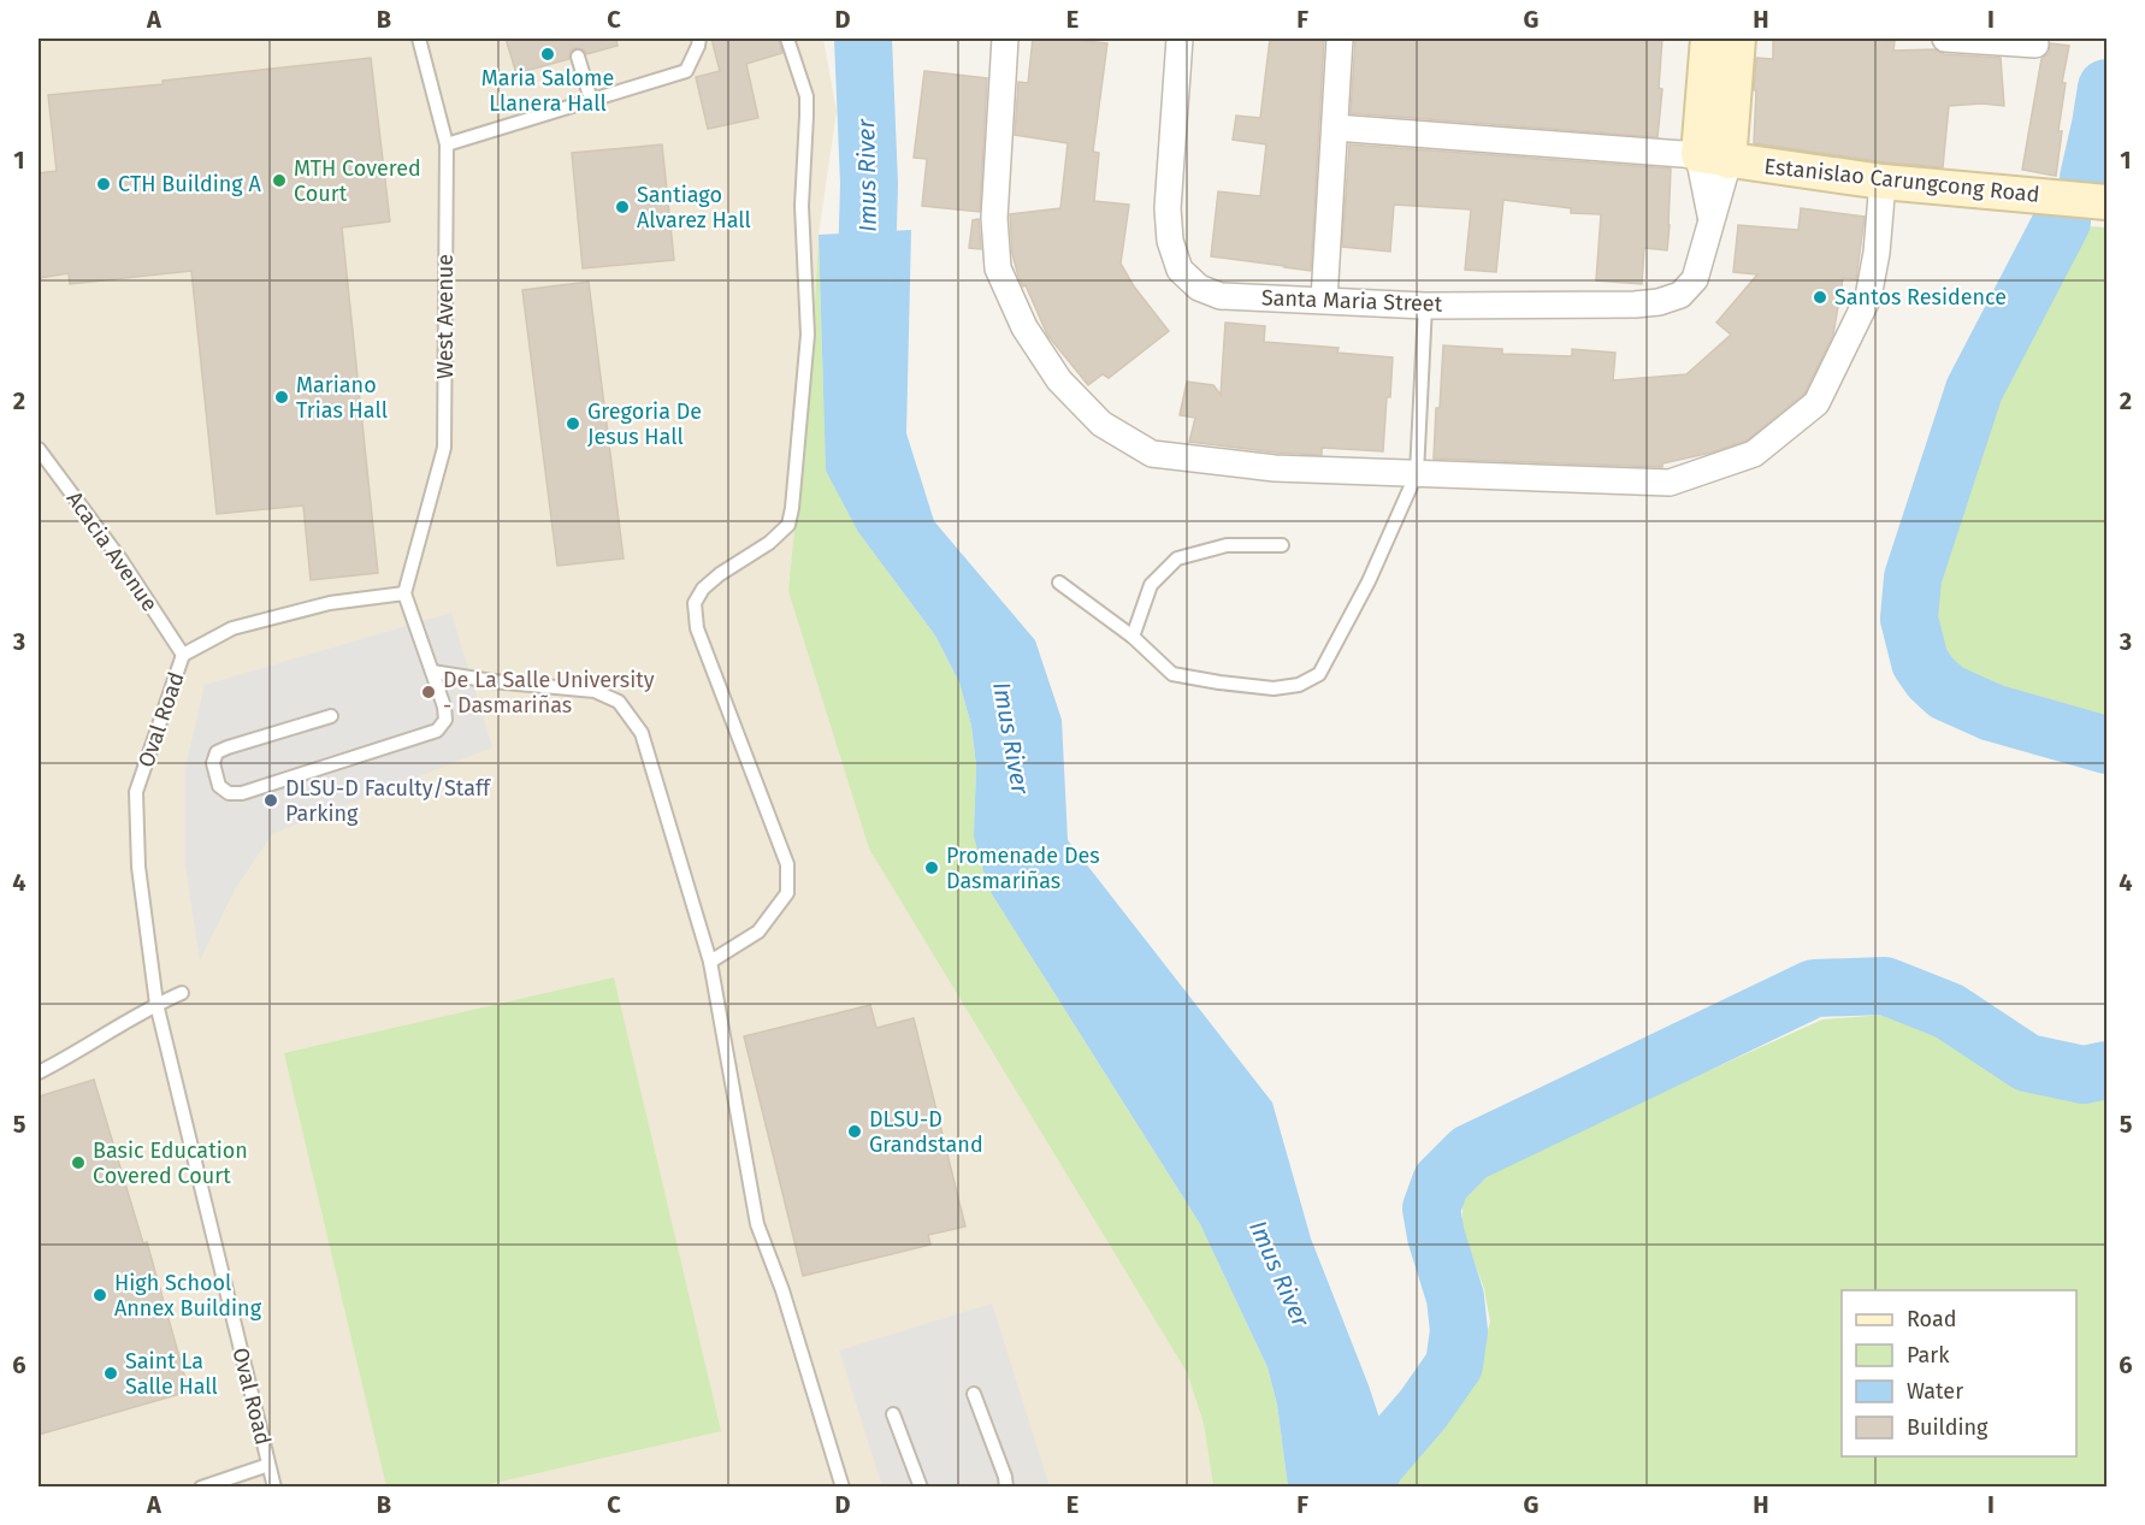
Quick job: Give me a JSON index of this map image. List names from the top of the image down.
{
  "streets": {
    "street": ["Estanislao Carungcong Road", "Santa Maria Street"],
    "lane": ["West Avenue", "Acacia Avenue", "Oval Road"]
  },
  "crossings": [
    ["Estanislao Carungcong Road", "Santa Maria Street"],
    ["West Avenue", "Oval Road"],
    ["Acacia Avenue", "Oval Road"]
  ],
  "water": ["Imus River"],
  "places": [
    "Maria Salome Llanera Hall",
    "MTH Covered Court",
    "CTH Building A",
    "Santiago Alvarez Hall",
    "Santos Residence",
    "Mariano Trias Hall",
    "Gregoria De Jesus Hall",
    "De La Salle University - Dasmariñas",
    "DLSU-D Faculty/Staff Parking",
    "Promenade Des Dasmariñas",
    "DLSU-D Grandstand",
    "Basic Education Covered Court",
    "High School Annex Building",
    "Saint La Salle Hall"
  ],
  "legend": [
    "Road",
    "Park",
    "Water",
    "Building"
  ],
  "grid": {
    "columns": [
      "A",
      "B",
      "C",
      "D",
      "E",
      "F",
      "G",
      "H",
      "I"
    ],
    "rows": [
      "1",
      "2",
      "3",
      "4",
      "5",
      "6"
    ]
  }
}
